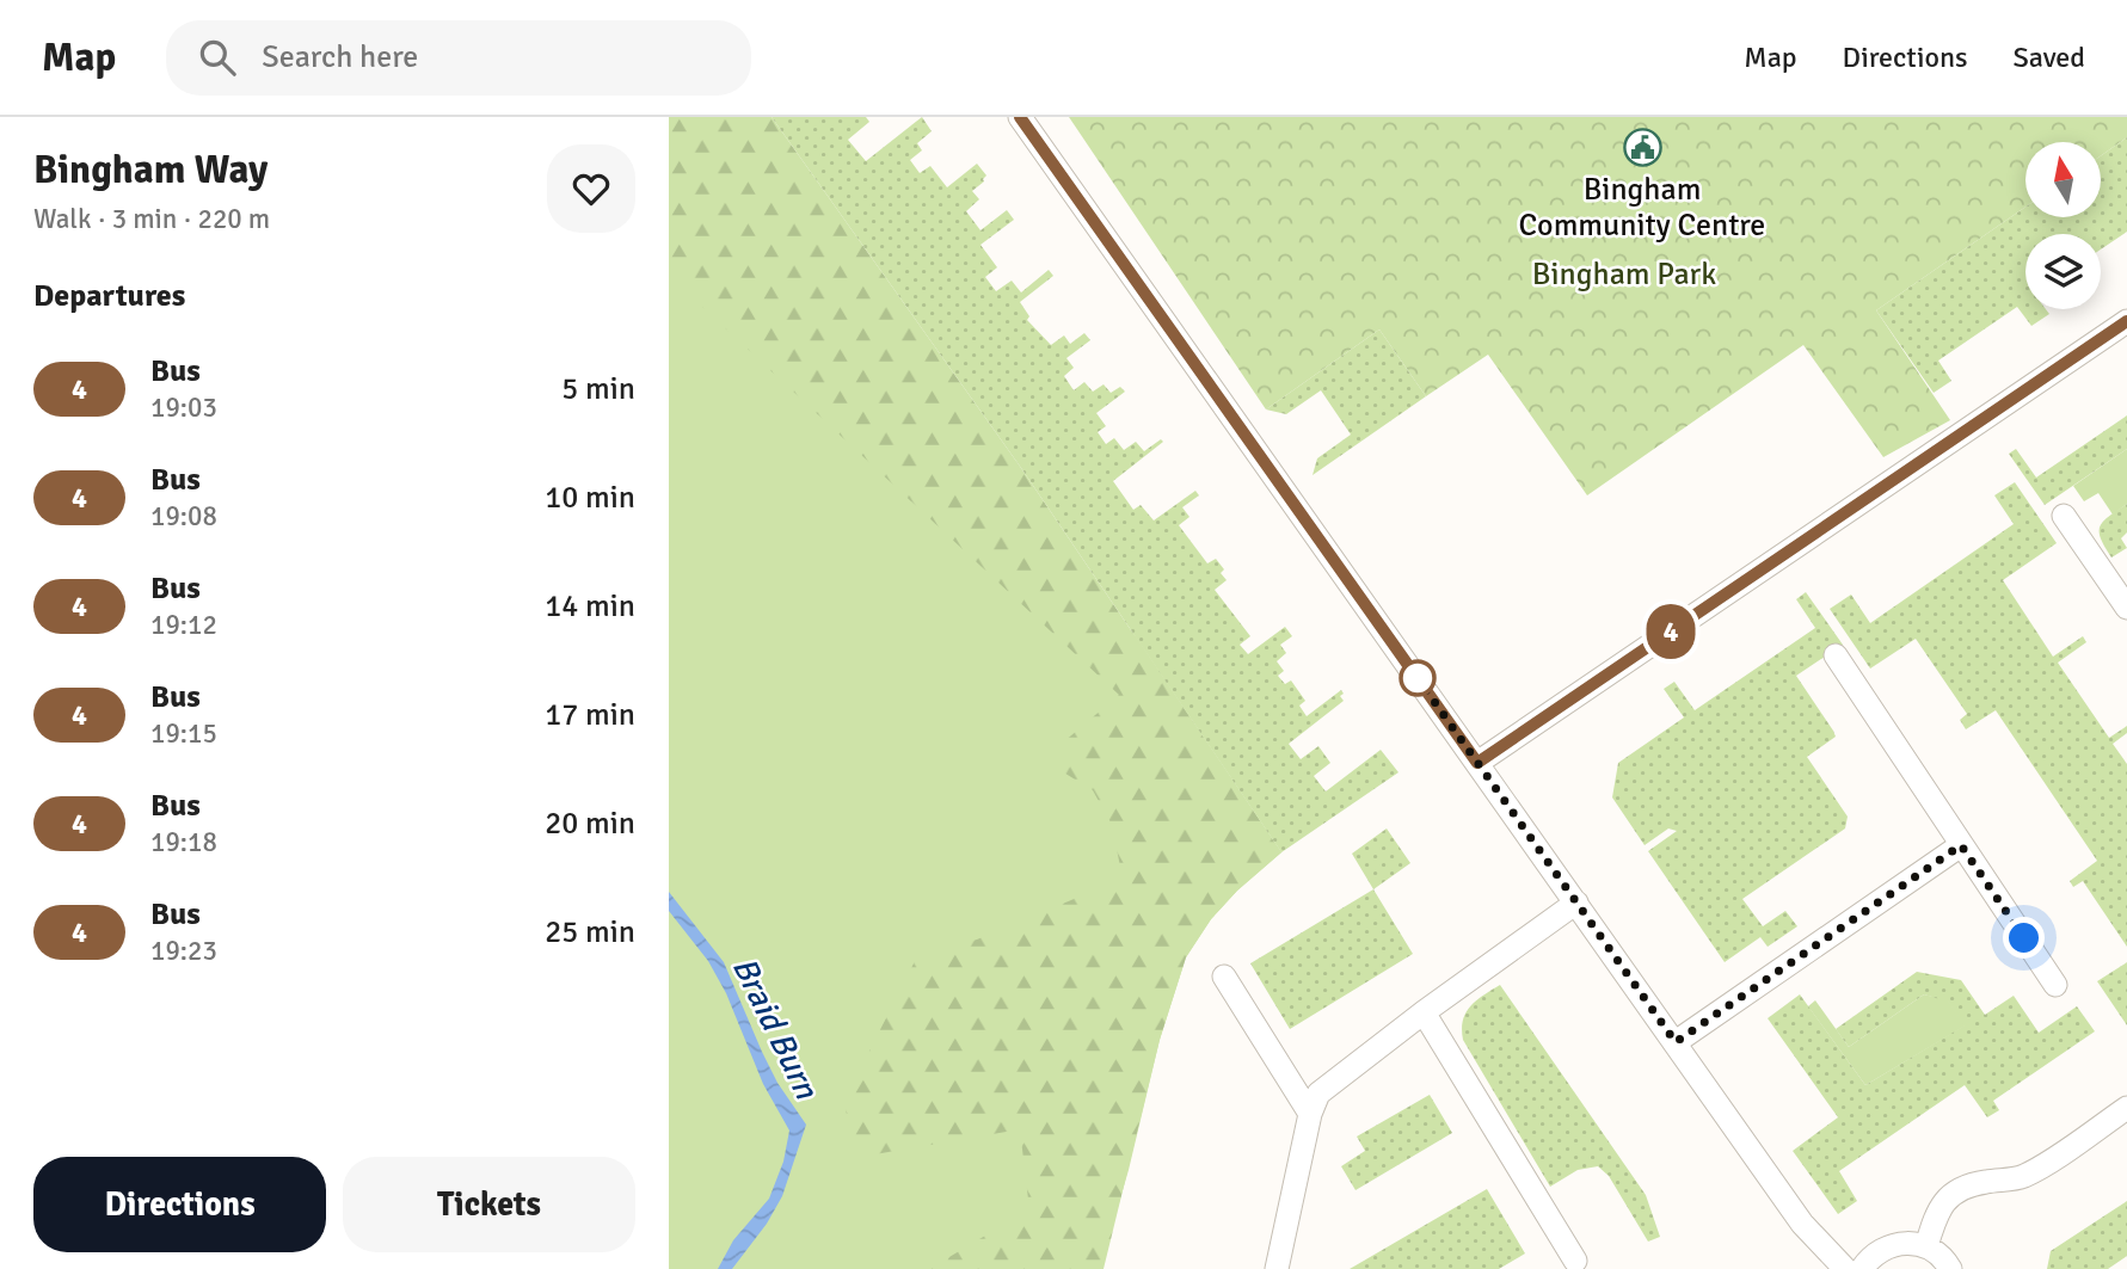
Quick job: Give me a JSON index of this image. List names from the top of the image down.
{
  "water": ["Braid Burn"],
  "parks": ["Bingham Park"],
  "places": {
    "public building": ["Bingham Community Centre"]
  },
  "lines": ["bus line 4"],
  "north": "top",
  "page": {
    "header": "Map",
    "search": "Search here",
    "nav": ["Map", "Directions", "Saved"],
    "heading": [
      ["Bingham Way", "Walk · 3 min · 220 m"],
      "Departures"
    ],
    "on_map": "4",
    "list": [
      {
        "mark": "4",
        "name": "Bus",
        "note": "19:03",
        "value": "5 min"
      },
      {
        "mark": "4",
        "name": "Bus",
        "note": "19:08",
        "value": "10 min"
      },
      {
        "mark": "4",
        "name": "Bus",
        "note": "19:12",
        "value": "14 min"
      },
      {
        "mark": "4",
        "name": "Bus",
        "note": "19:15",
        "value": "17 min"
      },
      {
        "mark": "4",
        "name": "Bus",
        "note": "19:18",
        "value": "20 min"
      },
      {
        "mark": "4",
        "name": "Bus",
        "note": "19:23",
        "value": "25 min"
      }
    ],
    "buttons": ["Directions", "Tickets"]
  }
}
